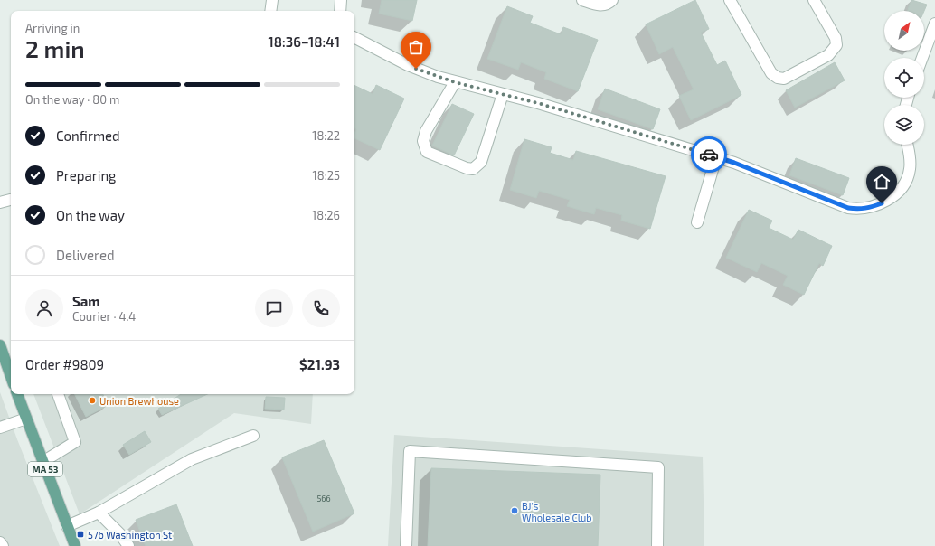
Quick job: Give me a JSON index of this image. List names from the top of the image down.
{
  "streets": {
    "main road": ["MA 53"]
  },
  "places": {
    "other": ["Union Brewhouse", "BJ's Wholesale Club"],
    "transit": ["576 Washington St"]
  },
  "house_numbers": ["566"],
  "north": "top right",
  "page": {
    "heading": ["2 min", "Arriving in", "18:36–18:41"],
    "panel": [
      "Sam",
      "Courier · 4.4",
      "Order #9809",
      "$21.93"
    ],
    "bar": "On the way · 80 m",
    "list": [
      ["Confirmed", "18:22"],
      ["Preparing", "18:25"],
      ["On the way", "18:26"],
      "Delivered"
    ]
  }
}
